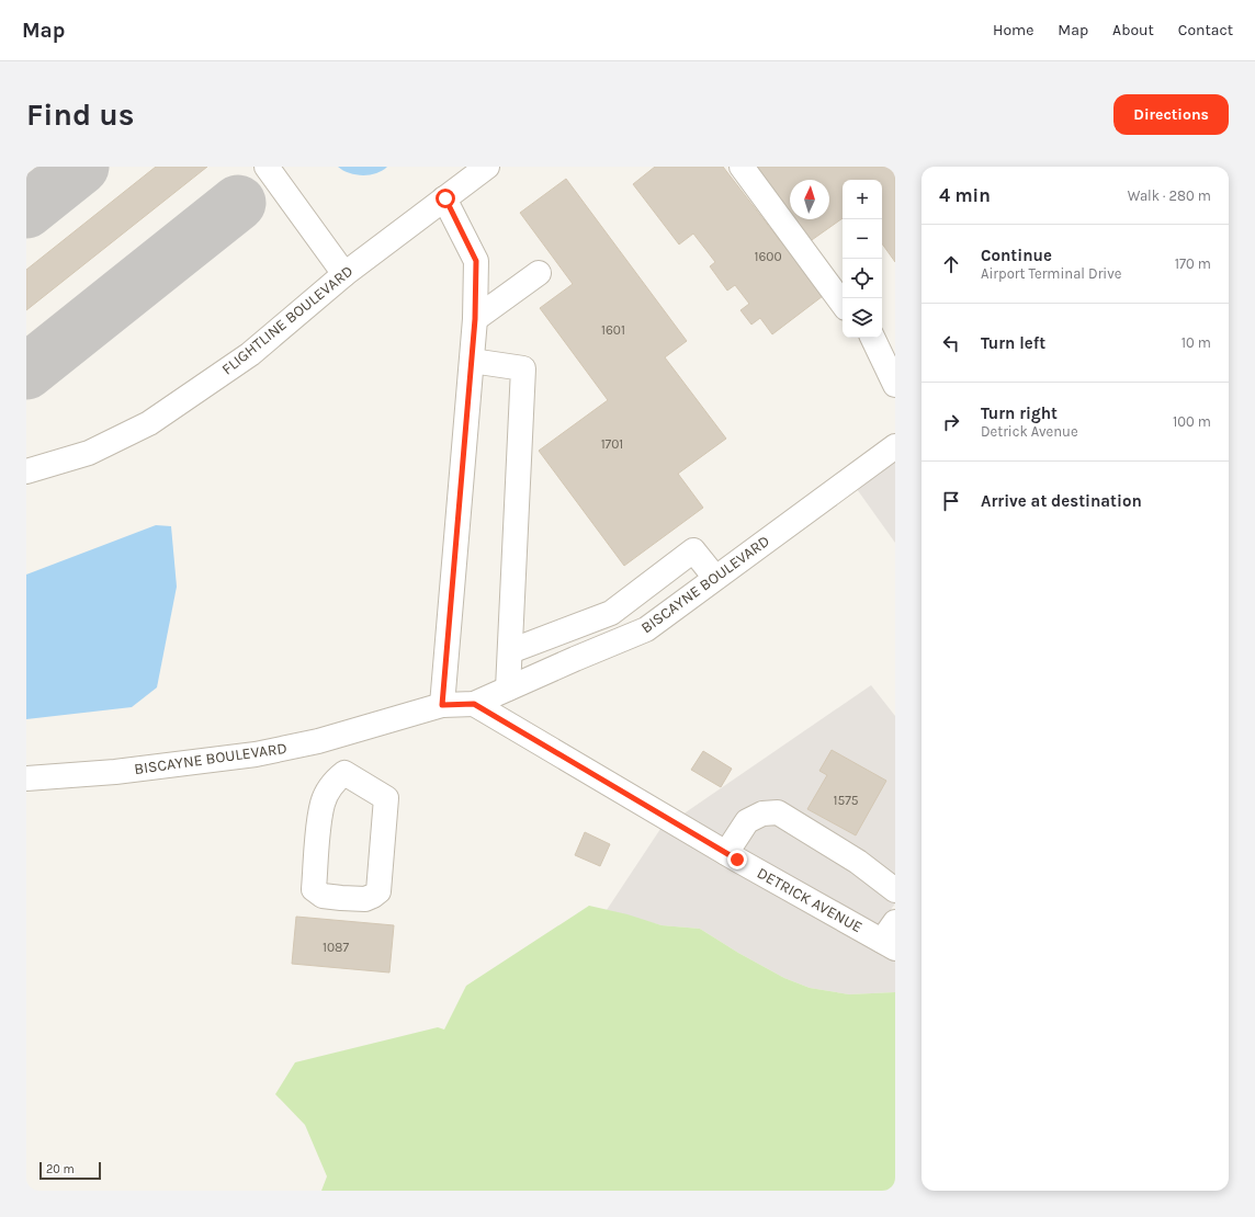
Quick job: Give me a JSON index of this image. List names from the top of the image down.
{
  "streets": {
    "street": ["FLIGHTLINE BOULEVARD", "BISCAYNE BOULEVARD", "DETRICK AVENUE"]
  },
  "crossings": [
    ["BISCAYNE BOULEVARD", "DETRICK AVENUE"]
  ],
  "house_numbers": [
    "1600",
    "1601",
    "1701",
    "1575",
    "1087"
  ],
  "scale_bar": "20 m",
  "north": "top",
  "page": {
    "header": "Map",
    "nav": [
      "Home",
      "Map",
      "About",
      "Contact"
    ],
    "buttons": "Directions",
    "title": "Find us",
    "heading": ["4 min", "Walk · 280 m"],
    "map_buttons": ["+", "−"],
    "list": [
      ["Continue", "Airport Terminal Drive", "170 m"],
      ["Turn left", "10 m"],
      ["Turn right", "Detrick Avenue", "100 m"],
      "Arrive at destination"
    ],
    "scale": "20 m"
  }
}
